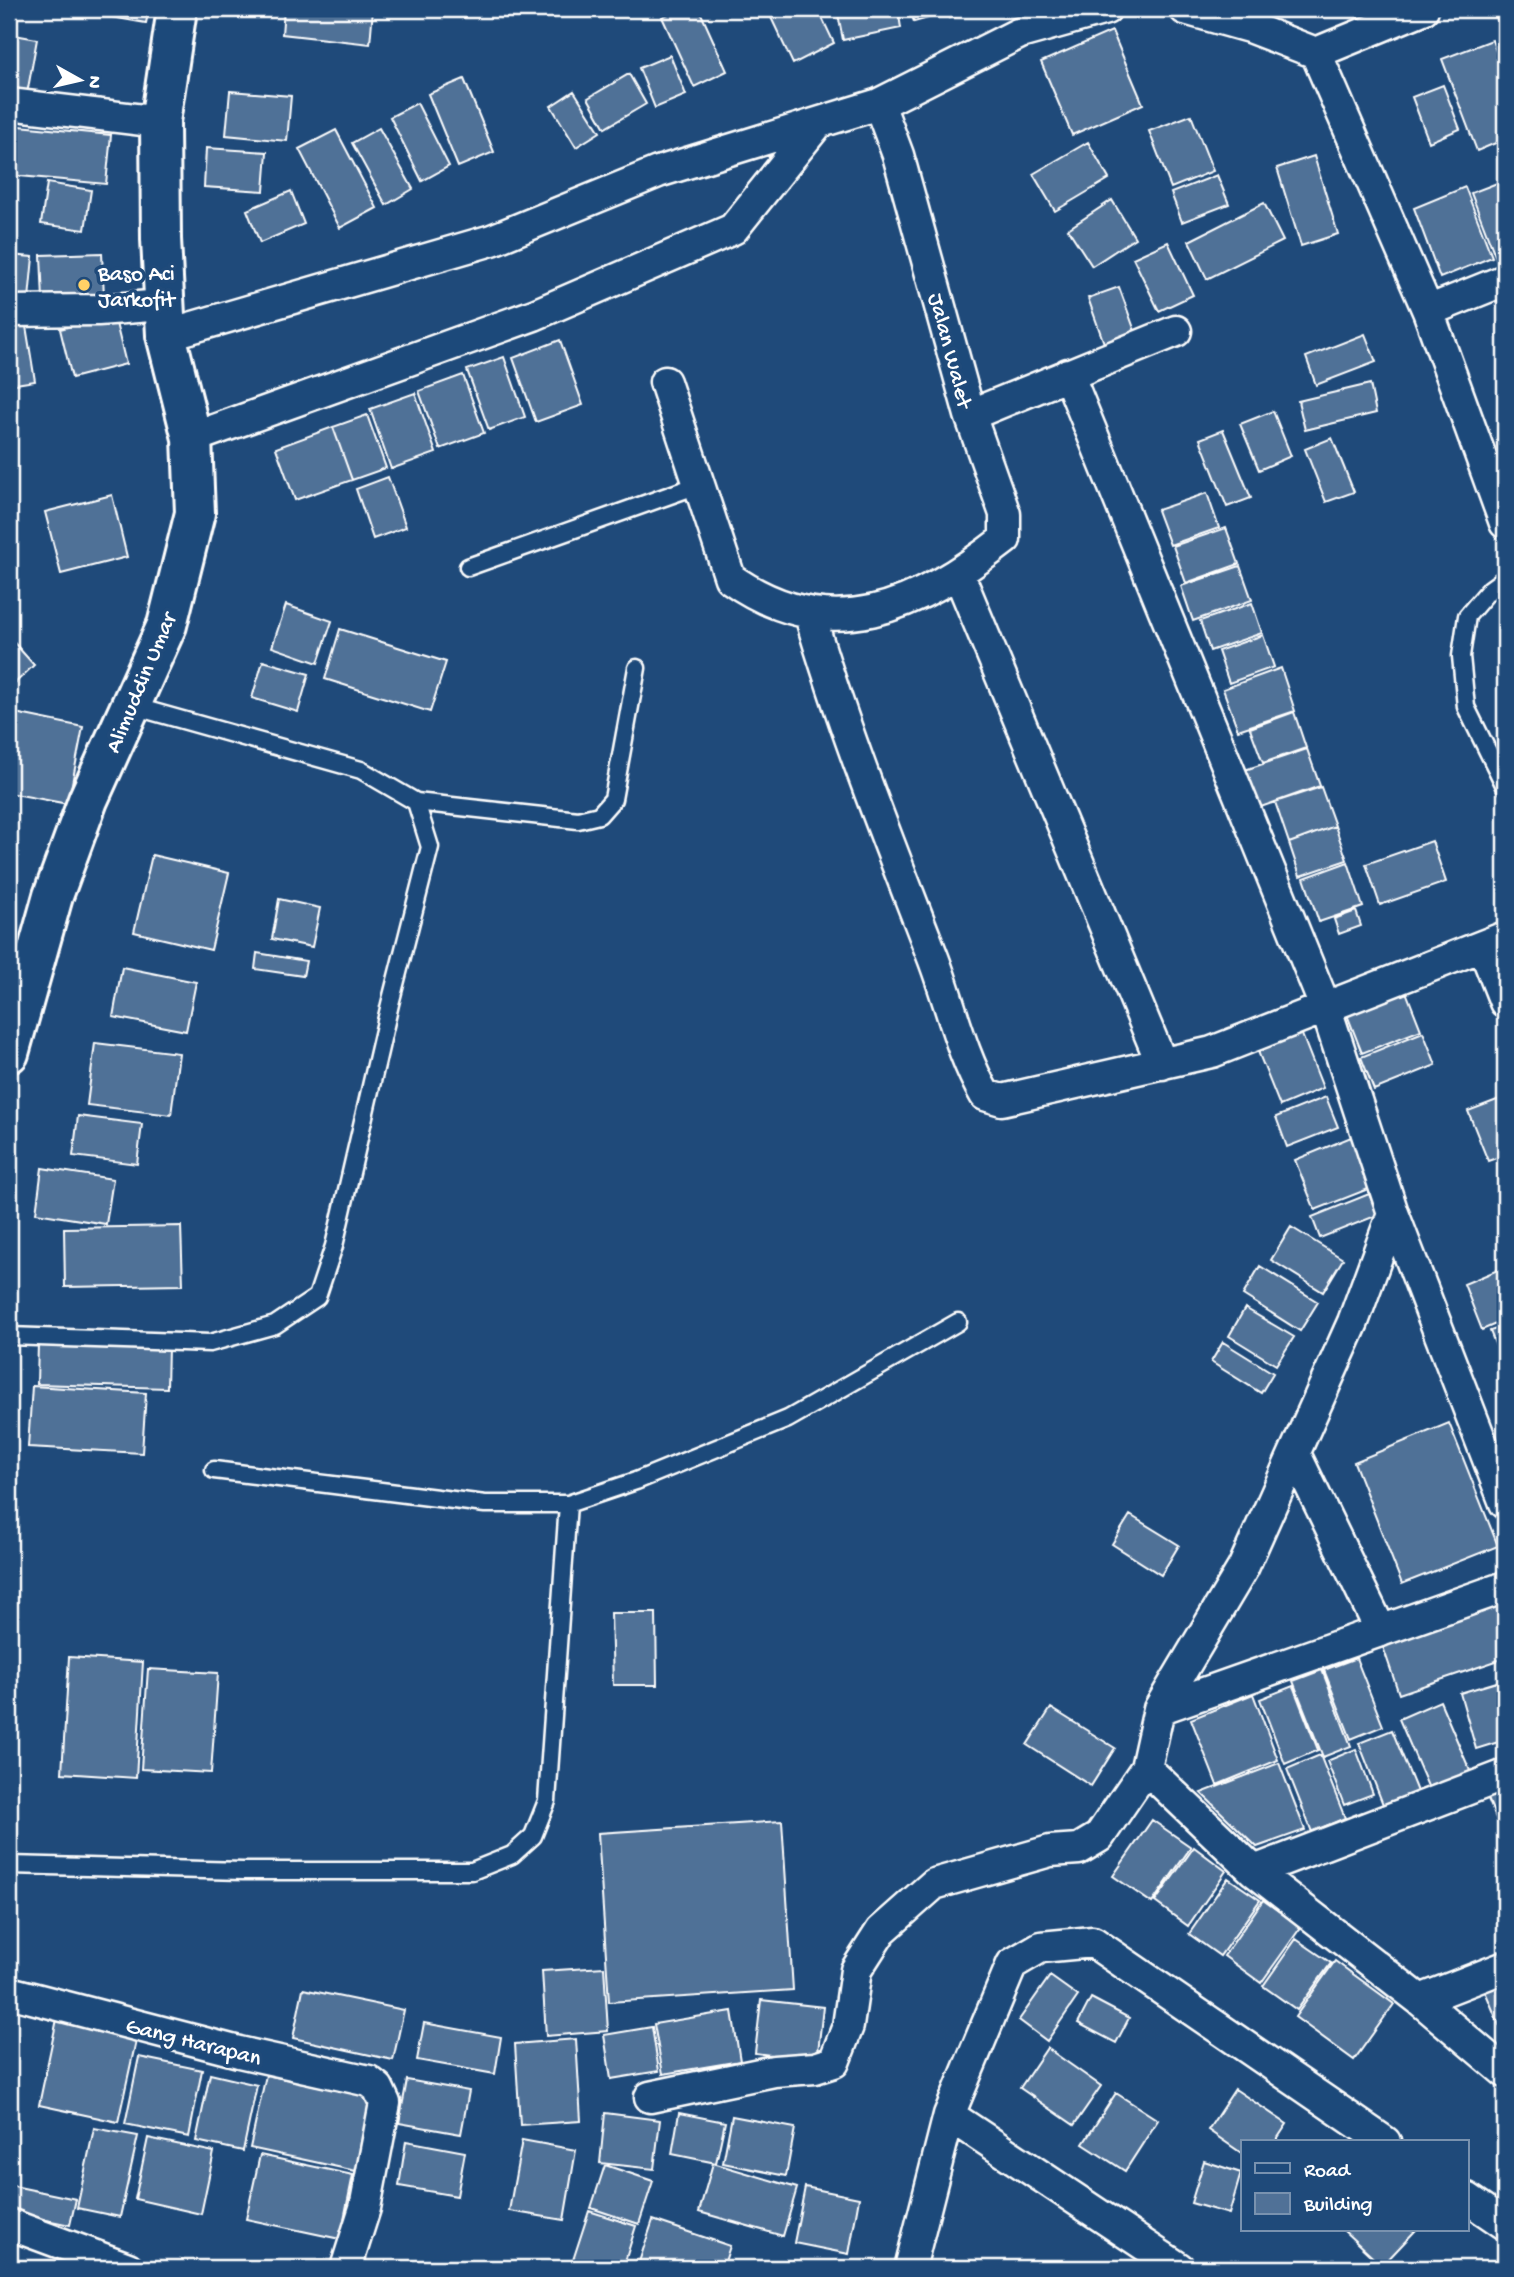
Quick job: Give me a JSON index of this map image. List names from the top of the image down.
{
  "streets": {
    "street": ["Jalan Walet", "Alimuddin Umar", "Gang Harapan"]
  },
  "places": ["Baso Aci Jarkofit"],
  "legend": ["Road", "Building"],
  "north": "right"
}
